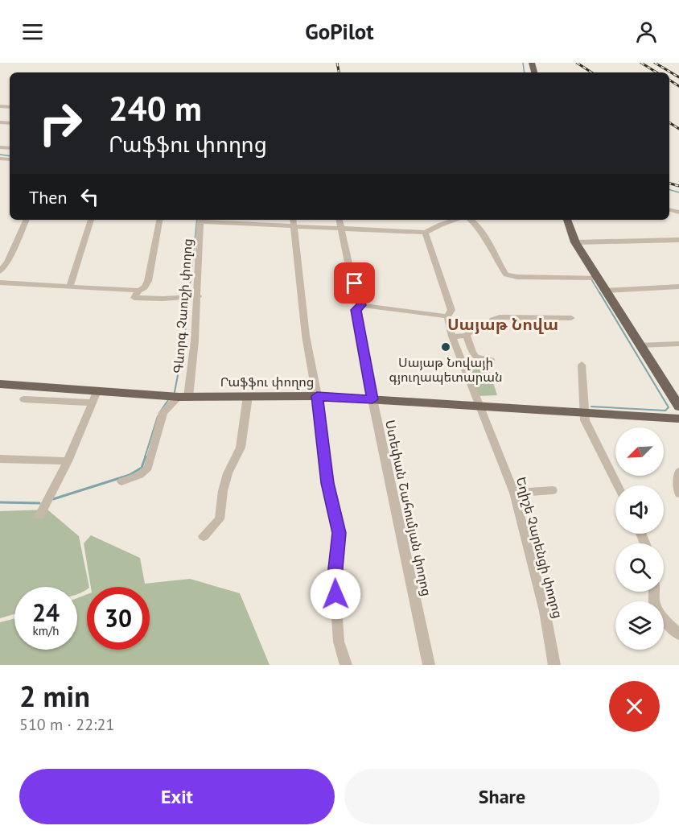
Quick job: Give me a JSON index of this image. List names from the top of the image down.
{
  "streets": {
    "main road": ["Րաֆֆու փողոց"],
    "street": ["Գևորգ Չաուշի փողոց", "Ստեփան Շահումյան փողոց", "Եղիշե Չարենցի փողոց"]
  },
  "crossings": [
    ["Գևորգ Չաուշի փողոց", "Րաֆֆու փողոց"],
    ["Րաֆֆու փողոց", "Ստեփան Շահումյան փողոց"],
    ["Րաֆֆու փողոց", "Եղիշե Չարենցի փողոց"]
  ],
  "districts": ["Սայաթ Նովա"],
  "places": ["Սայաթ Նովայի գյուղապետարան"],
  "north": "bottom left",
  "page": {
    "header": "GoPilot",
    "turn": ["240 m", "Րաֆֆու փողոց"],
    "then": "Then",
    "speed": "24 km/h",
    "limit": "30",
    "heading": ["2 min", "510 m · 22:21"],
    "buttons": ["Exit", "Share"]
  }
}
